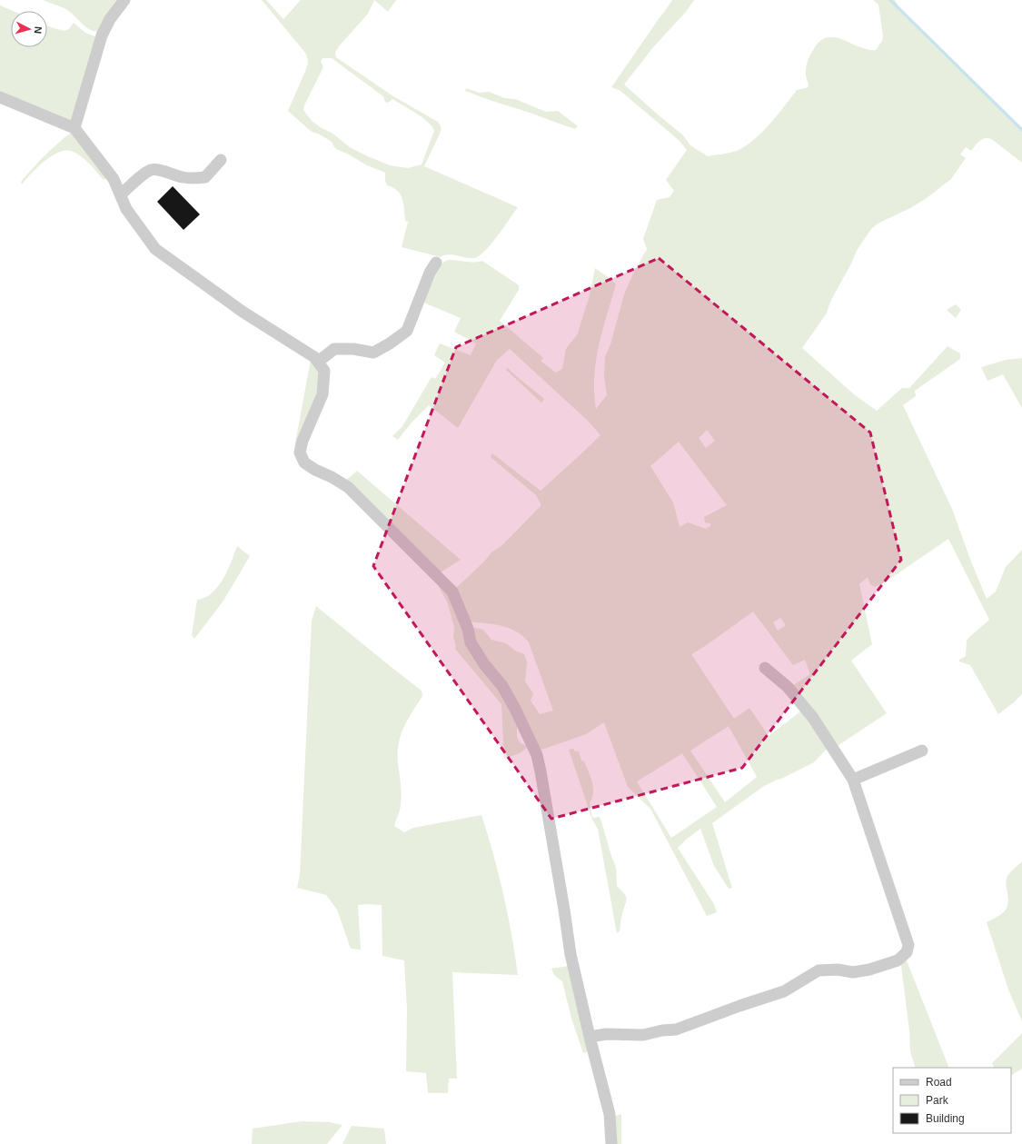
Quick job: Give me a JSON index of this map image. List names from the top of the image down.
{
  "legend": ["Road", "Park", "Building"],
  "north": "right"
}
